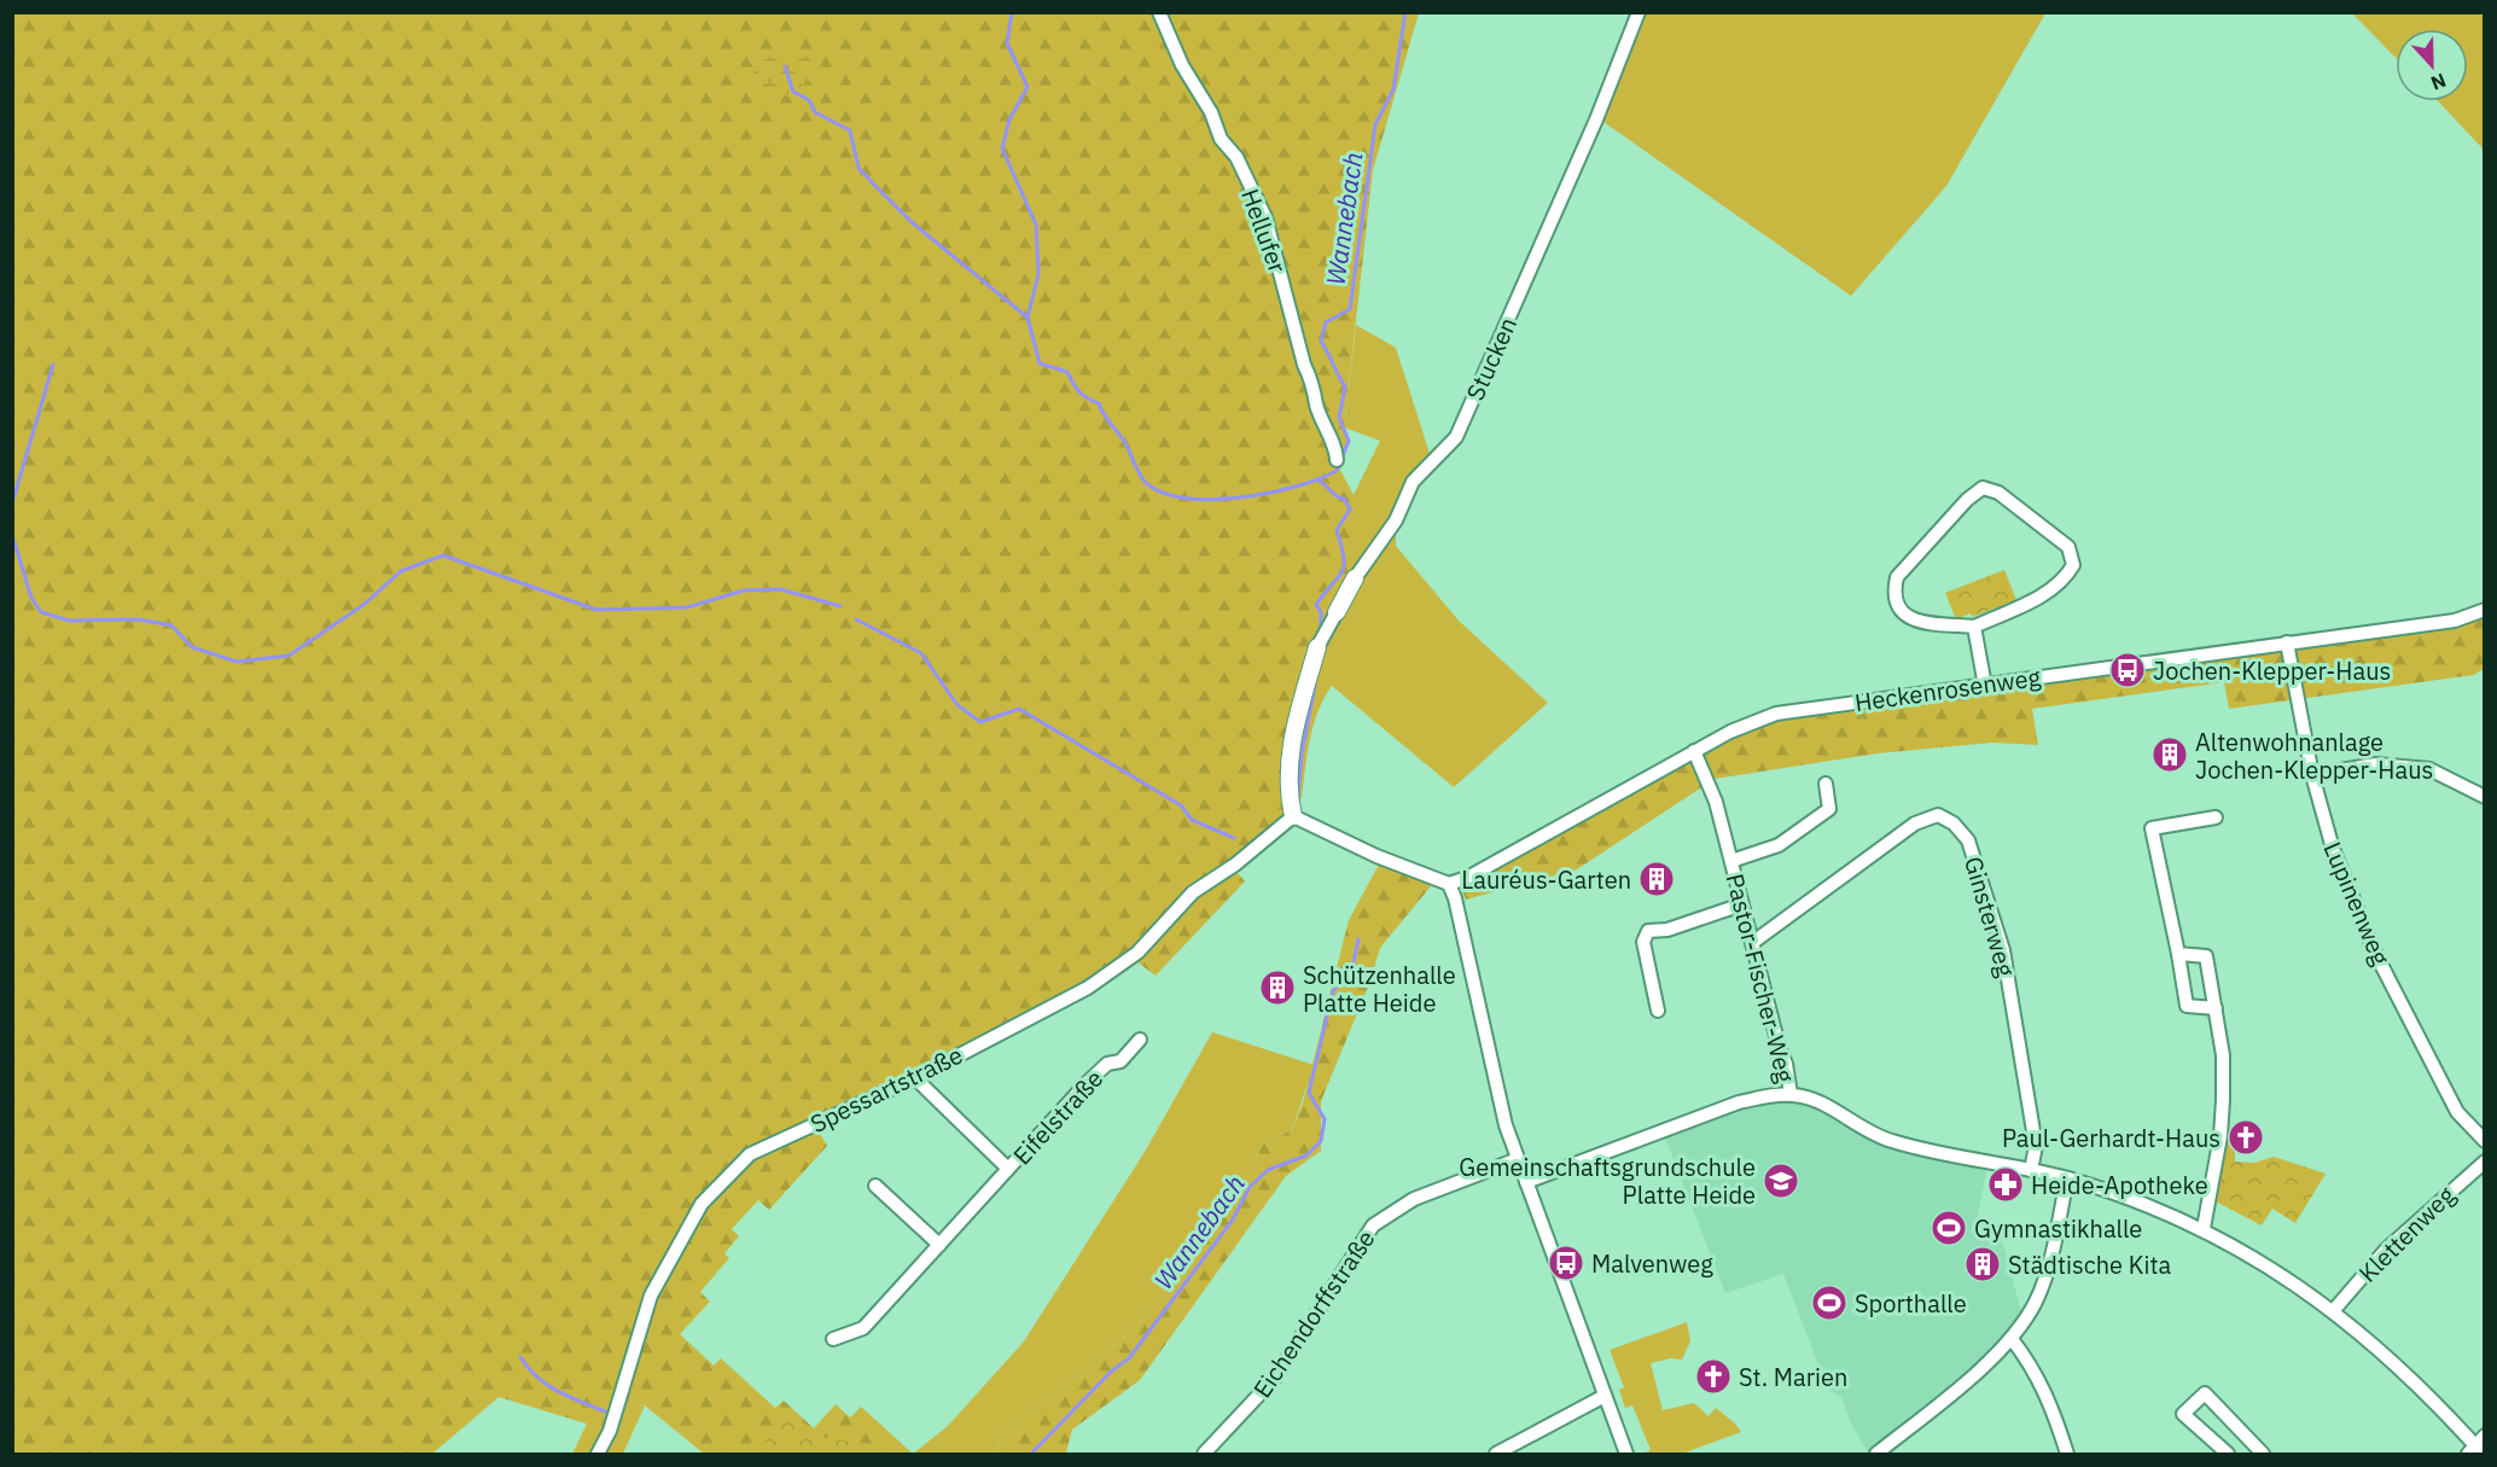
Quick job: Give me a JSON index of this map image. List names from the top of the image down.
{
  "streets": {
    "street": [
      "Hellufer",
      "Stucken",
      "Heckenrosenweg",
      "Lupinenweg",
      "Ginsterweg",
      "Pastor-Fischer-Weg",
      "Spessartstraße",
      "Eifelstraße",
      "Klettenweg",
      "Eichendorffstraße"
    ]
  },
  "crossings": [
    ["Heckenrosenweg", "Lupinenweg"],
    ["Heckenrosenweg", "Pastor-Fischer-Weg"],
    ["Ginsterweg", "Pastor-Fischer-Weg"],
    ["Spessartstraße", "Eifelstraße"]
  ],
  "water": ["Wannebach"],
  "places": {
    "bus stop": ["Jochen-Klepper-Haus", "Malvenweg"],
    "building": [
      "Altenwohnanlage Jochen-Klepper-Haus",
      "Lauréus-Garten",
      "Schützenhalle Platte Heide",
      "Städtische Kita"
    ],
    "church": ["Paul-Gerhardt-Haus", "St. Marien"],
    "school or university": ["Gemeinschaftsgrundschule Platte Heide"],
    "pharmacy": ["Heide-Apotheke"],
    "sports": ["Gymnastikhalle", "Sporthalle"]
  },
  "north": "bottom"
}
